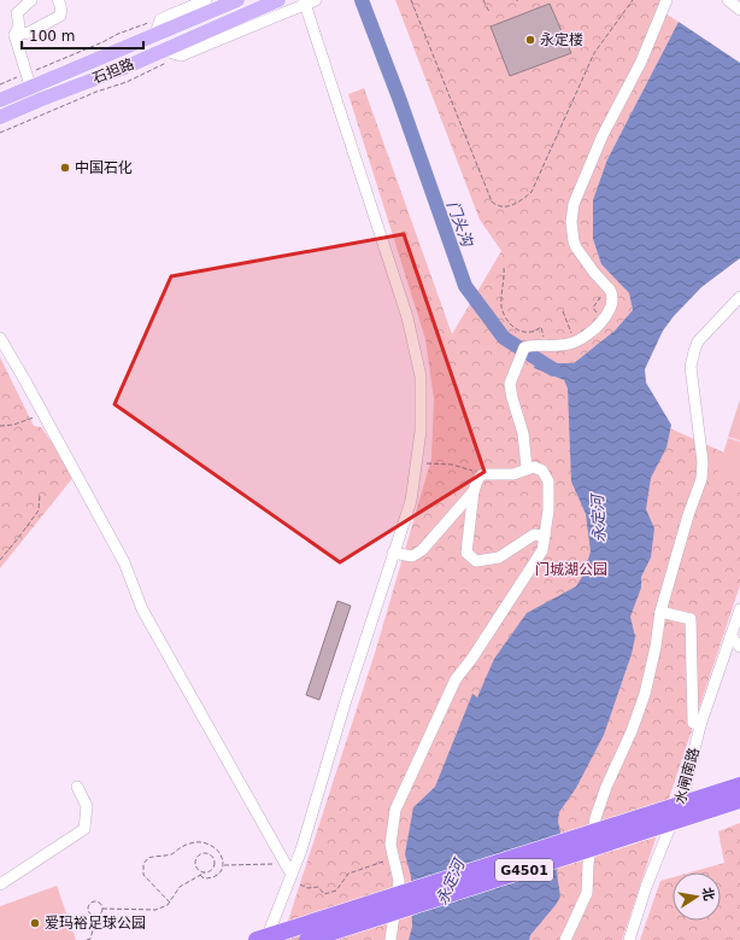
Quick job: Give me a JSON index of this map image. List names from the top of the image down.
{
  "streets": {
    "highway": ["G4501"],
    "main road": ["石担路"],
    "street": ["水闸南路"]
  },
  "water": ["门头沟", "永定河"],
  "parks": ["门城湖公园"],
  "places": ["永定楼", "中国石化", "爱玛裕足球公园"],
  "scale_bar": "100 m",
  "north": "right"
}
